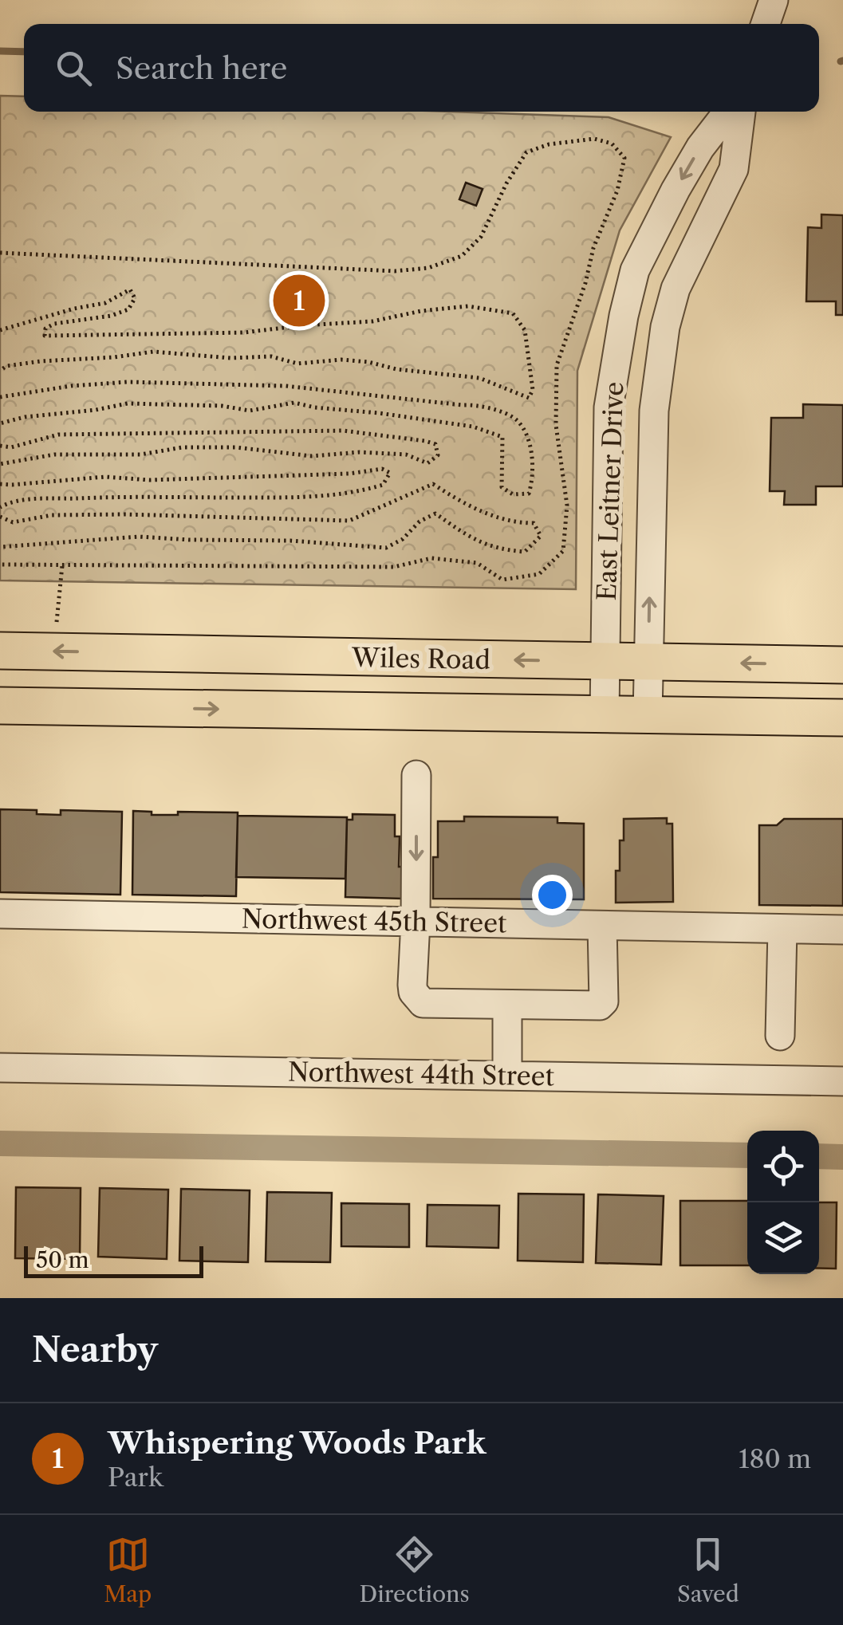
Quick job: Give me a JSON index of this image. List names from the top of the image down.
{
  "streets": {
    "main road": ["Wiles Road"],
    "street": ["East Leitner Drive", "Northwest 45th Street", "Northwest 44th Street"]
  },
  "crossings": [
    ["East Leitner Drive", "Wiles Road"]
  ],
  "scale_bar": "50 m",
  "page": {
    "search": "Search here",
    "pins": "1",
    "scale": "50 m",
    "heading": "Nearby",
    "list": [
      {
        "mark": "1",
        "name": "Whispering Woods Park",
        "note": "Park",
        "value": "180 m"
      }
    ],
    "nav": ["Map", "Directions", "Saved"]
  }
}
